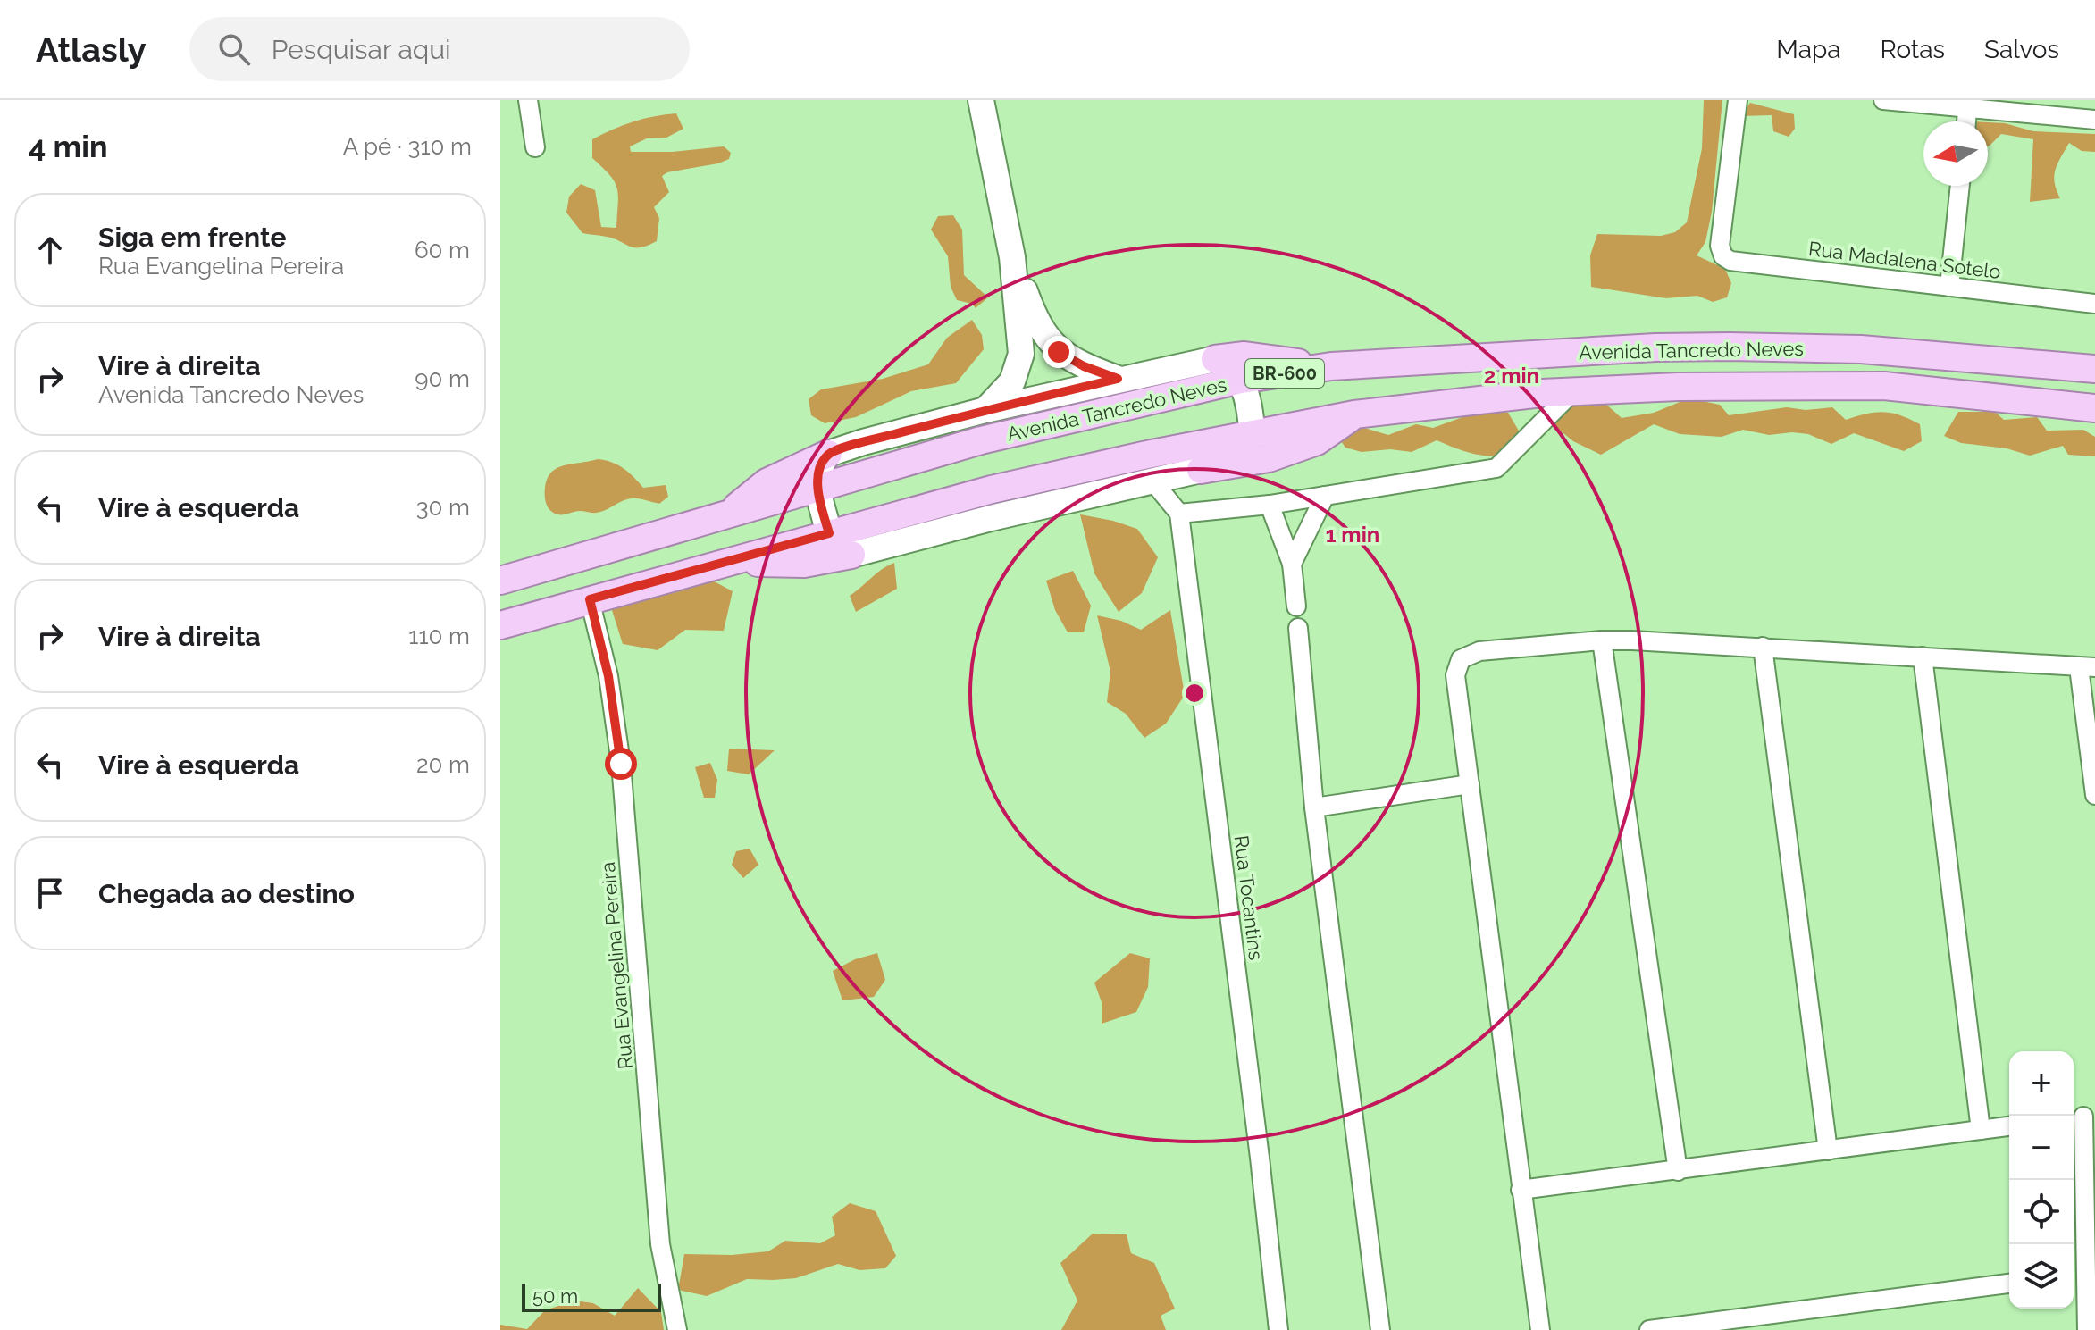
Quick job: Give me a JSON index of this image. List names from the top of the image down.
{
  "streets": {
    "main road": ["Avenida Tancredo Neves", "BR-600"],
    "street": ["Rua Madalena Sotelo", "Rua Tocantins", "Rua Evangelina Pereira"]
  },
  "crossings": [
    ["Avenida Tancredo Neves", "Rua Evangelina Pereira"]
  ],
  "scale_bar": "50 m",
  "north": "left",
  "page": {
    "header": "Atlasly",
    "search": "Pesquisar aqui",
    "nav": ["Mapa", "Rotas", "Salvos"],
    "heading": ["4 min", "A pé · 310 m"],
    "list": [
      ["Siga em frente", "Rua Evangelina Pereira", "60 m"],
      ["Vire à direita", "Avenida Tancredo Neves", "90 m"],
      ["Vire à esquerda", "30 m"],
      ["Vire à direita", "110 m"],
      ["Vire à esquerda", "20 m"],
      "Chegada ao destino"
    ],
    "map_buttons": ["+", "−"],
    "scale": "50 m"
  },
  "rings": ["2 min", "1 min"]
}
